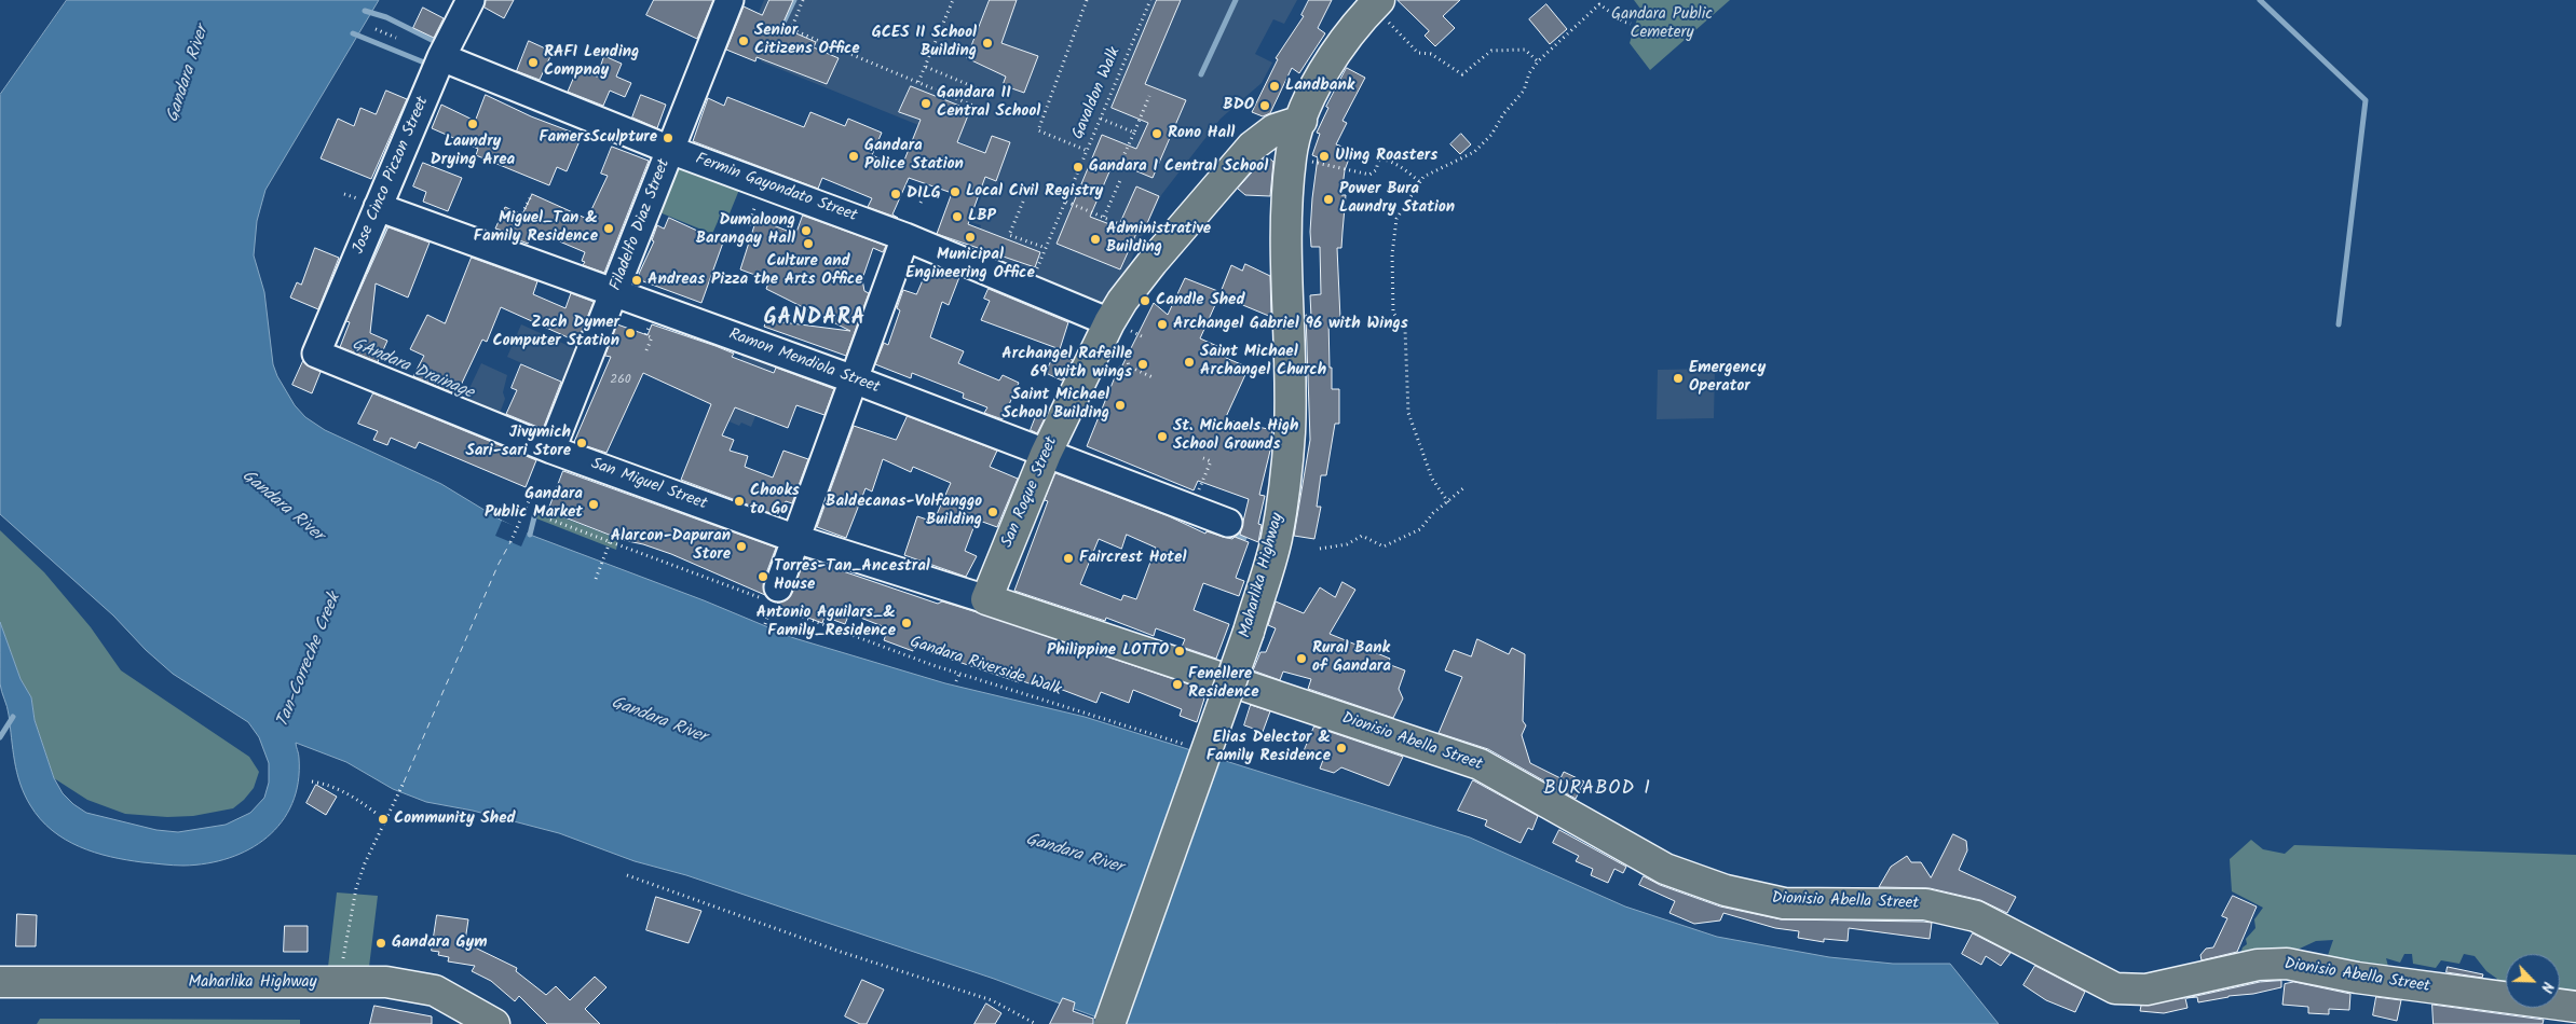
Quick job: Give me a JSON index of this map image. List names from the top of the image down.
{
  "streets": {
    "main road": ["San Roque Street", "Maharlika Highway", "Dionisio Abella Street"],
    "street": [
      "Jose Cinco Piczon Street",
      "Fermin Gayondato Street",
      "Filadelfo Diaz Street",
      "Ramon Mendiola Street",
      "San Miguel Street"
    ],
    "path": ["Gavaldon Walk", "Gandara Riverside Walk"]
  },
  "crossings": [
    ["Gavaldon Walk", "Fermin Gayondato Street"],
    ["Jose Cinco Piczon Street", "Fermin Gayondato Street"],
    ["Jose Cinco Piczon Street", "Ramon Mendiola Street"],
    ["Jose Cinco Piczon Street", "San Miguel Street"],
    ["Fermin Gayondato Street", "Filadelfo Diaz Street"],
    ["Fermin Gayondato Street", "San Roque Street"],
    ["Filadelfo Diaz Street", "Ramon Mendiola Street"],
    ["Filadelfo Diaz Street", "San Miguel Street"],
    ["Ramon Mendiola Street", "San Roque Street"],
    ["San Miguel Street", "San Roque Street"],
    ["San Miguel Street", "Dionisio Abella Street"],
    ["San Roque Street", "Maharlika Highway"],
    ["San Roque Street", "Dionisio Abella Street"]
  ],
  "districts": ["GANDARA", "BURABOD I"],
  "water": ["Gandara River", "GAndara Drainage", "Tan-Correche Creek"],
  "parks": ["Gandara Public Cemetery"],
  "places": [
    "Senior Citizens Office",
    "GCES II School Building",
    "RAFI Lending Compnay",
    "Landbank",
    "Gandara II Central School",
    "BDO",
    "Laundry Drying Area",
    "Rono Hall",
    "FamersSculpture",
    "Gandara Police Station",
    "Uling Roasters",
    "Gandara I Central School",
    "Local Civil Registry",
    "DILG",
    "Power Bura Laundry Station",
    "LBP",
    "Miguel_Tan & Family Residence",
    "Dumaloong Barangay Hall",
    "Municipal Engineering Office",
    "Administrative Building",
    "Culture and the Arts Office",
    "Andreas Pizza",
    "Candle Shed",
    "Archangel Gabriel 96 with Wings",
    "Zach Dymer Computer Station",
    "Saint Michael Archangel Church",
    "Archangel Rafeille 69 with wings",
    "Emergency Operator",
    "Saint Michael School Building",
    "St. Michaels High School Grounds",
    "Jivymich Sari-sari Store",
    "Chooks to Go",
    "Gandara Public Market",
    "Baldecanas-Volfanggo Building",
    "Alarcon-Dapuran Store",
    "Faircrest Hotel",
    "Torres-Tan_Ancestral House",
    "Antonio Aguilars_& Family_Residence",
    "Philippine LOTTO",
    "Rural Bank of Gandara",
    "Fenellere Residence",
    "Elias Delector & Family Residence",
    "Community Shed",
    "Gandara Gym"
  ],
  "house_numbers": ["260"],
  "north": "bottom right"
}
